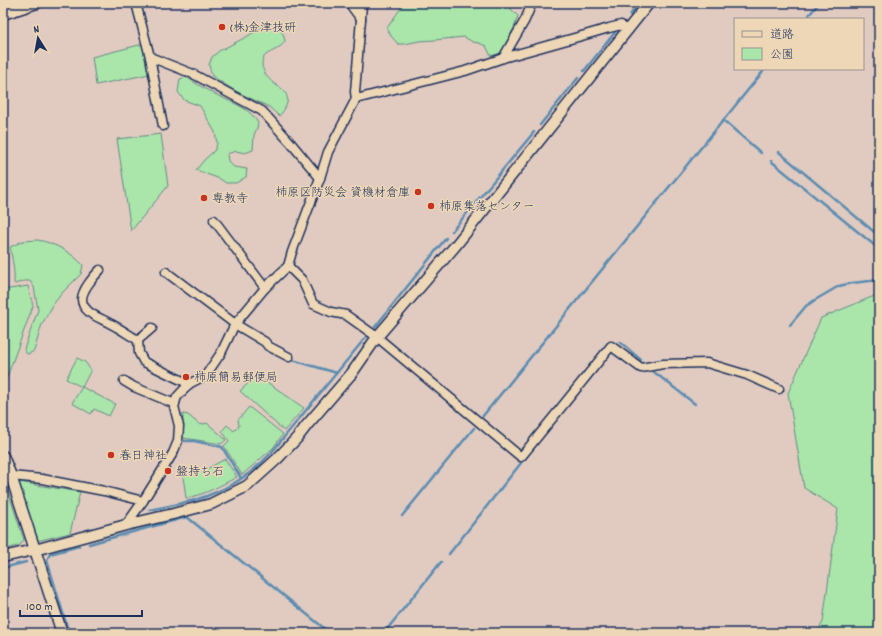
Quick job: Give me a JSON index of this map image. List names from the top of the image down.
{
  "places": [
    "(株)金津技研",
    "柿原区防災会 資機材倉庫",
    "専教寺",
    "柿原集落センター",
    "柿原簡易郵便局",
    "春日神社",
    "盤持ち石"
  ],
  "legend": ["道路", "公園"],
  "scale_bar": "100 m",
  "north": "top"
}
